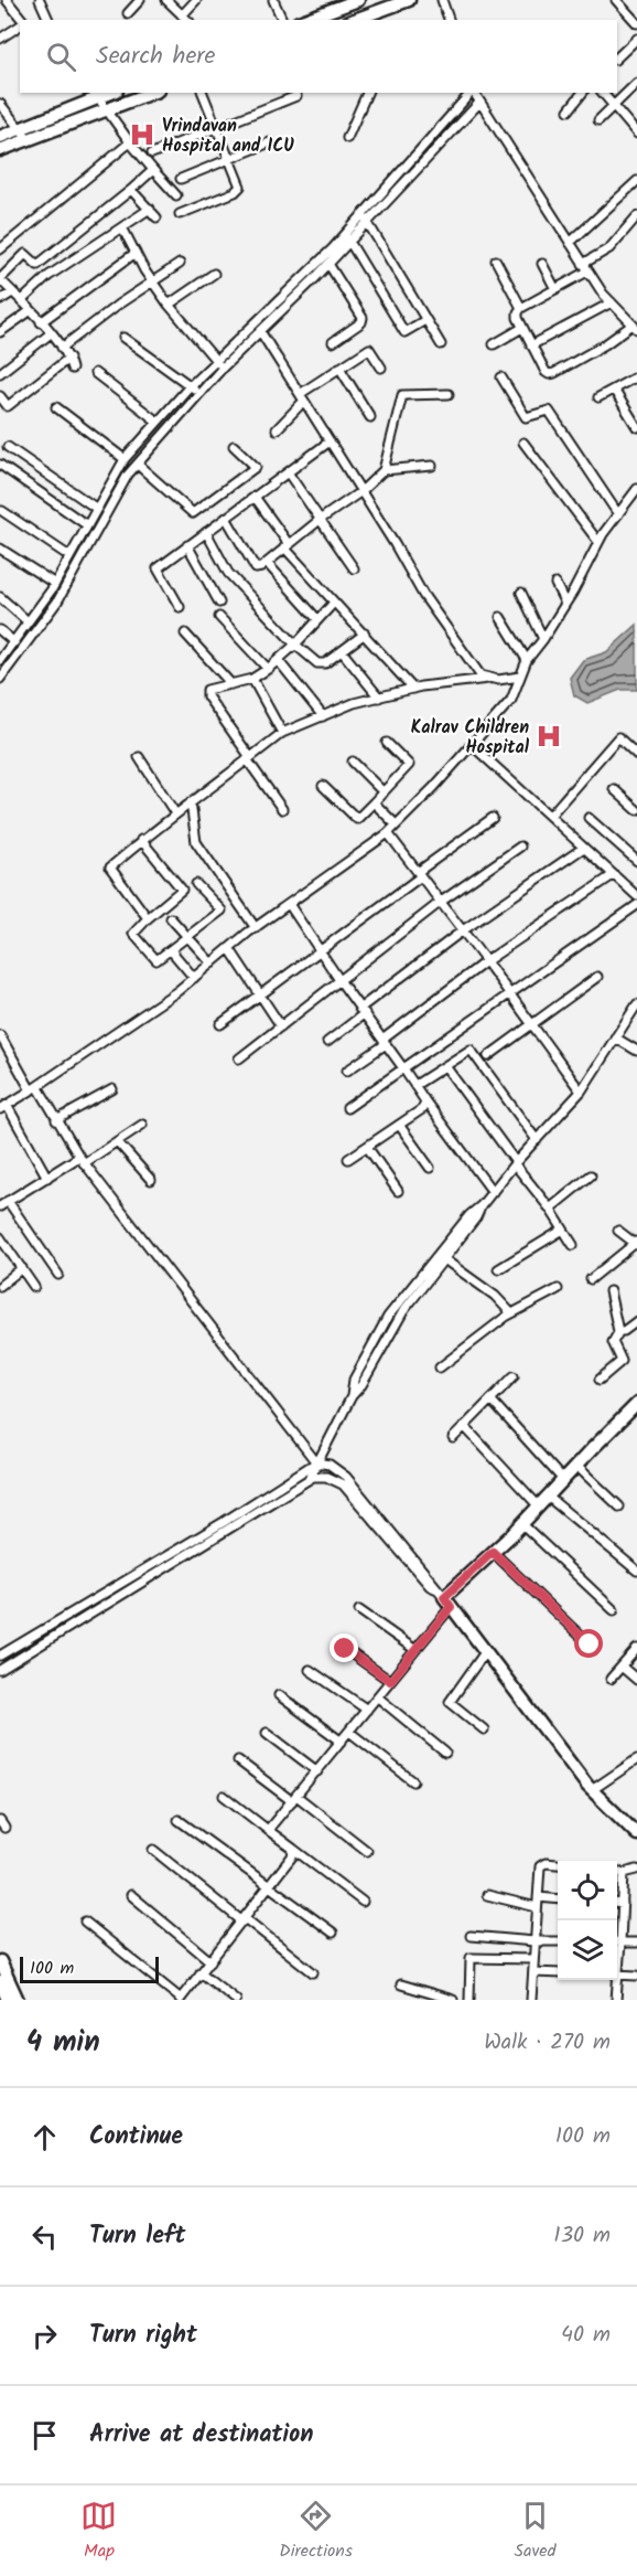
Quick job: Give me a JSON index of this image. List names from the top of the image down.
{
  "places": {
    "hospital": ["Vrindavan Hospital and ICU", "Kalrav Children Hospital"]
  },
  "scale_bar": "100 m",
  "page": {
    "search": "Search here",
    "scale": "100 m",
    "heading": ["4 min", "Walk · 270 m"],
    "list": [
      ["Continue", "100 m"],
      ["Turn left", "130 m"],
      ["Turn right", "40 m"],
      "Arrive at destination"
    ],
    "nav": ["Map", "Directions", "Saved"]
  }
}
